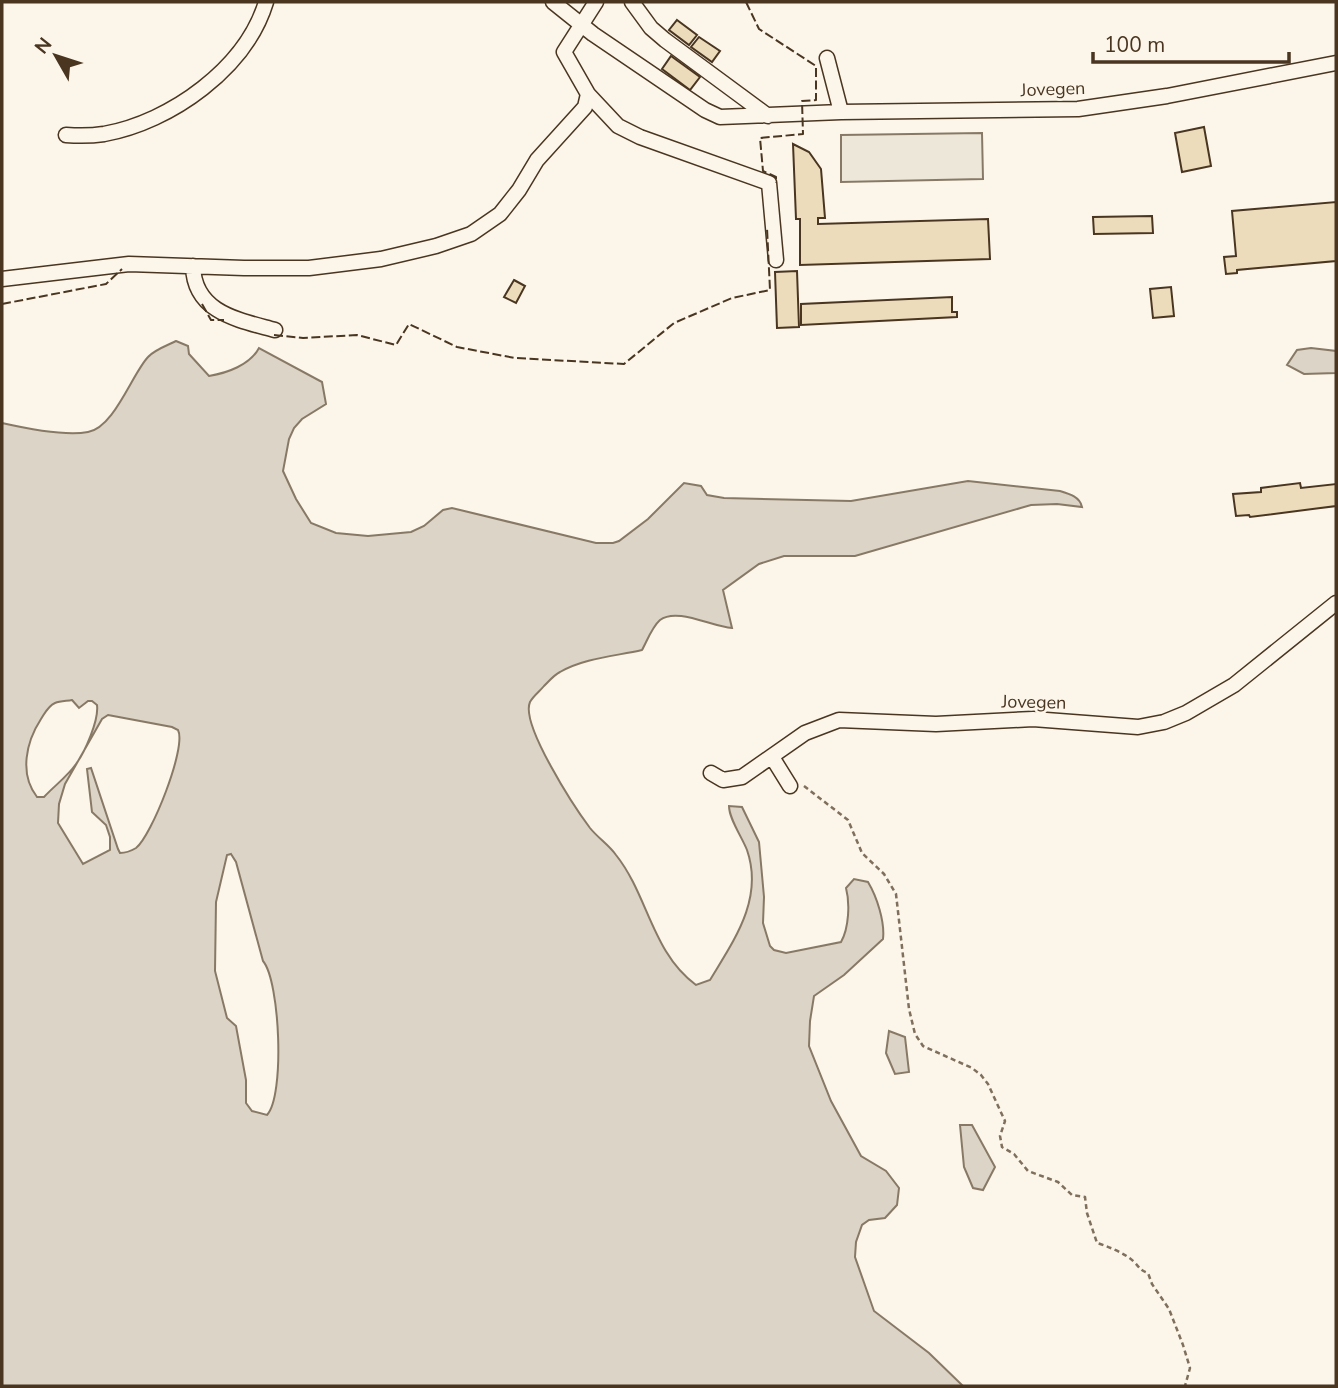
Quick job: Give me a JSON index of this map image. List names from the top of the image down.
{
  "streets": {
    "street": ["Jovegen"]
  },
  "scale_bar": "100 m",
  "north": "top left"
}
